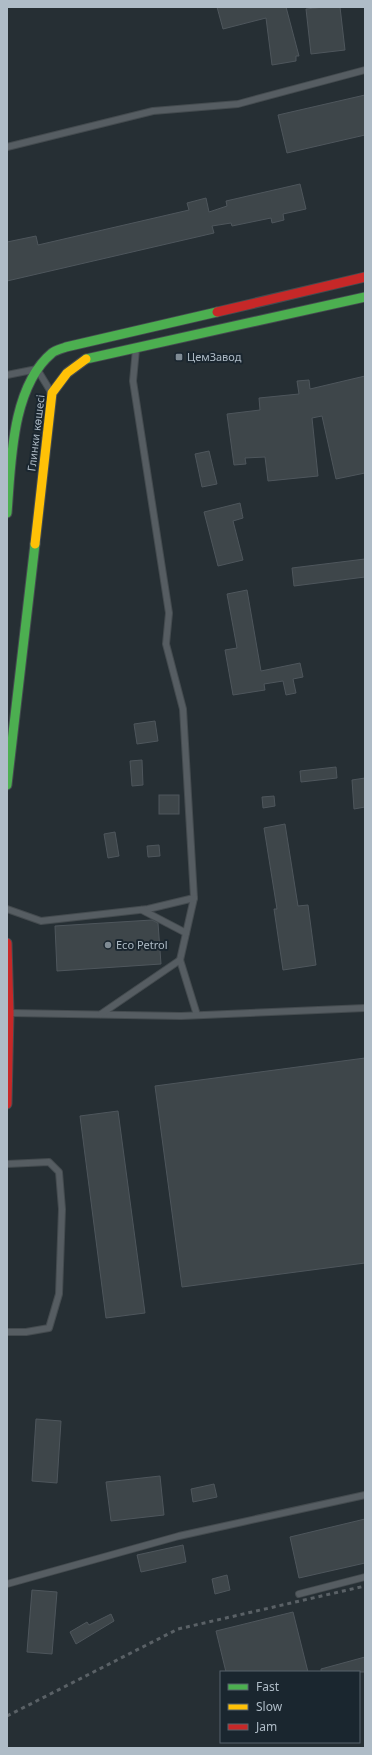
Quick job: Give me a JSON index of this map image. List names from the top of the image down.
{
  "streets": {
    "main road": ["Глинки көшесі"]
  },
  "places": {
    "transit": ["ЦемЗавод"],
    "other": ["Eco Petrol"]
  },
  "legend": ["Fast", "Slow", "Jam"]
}
